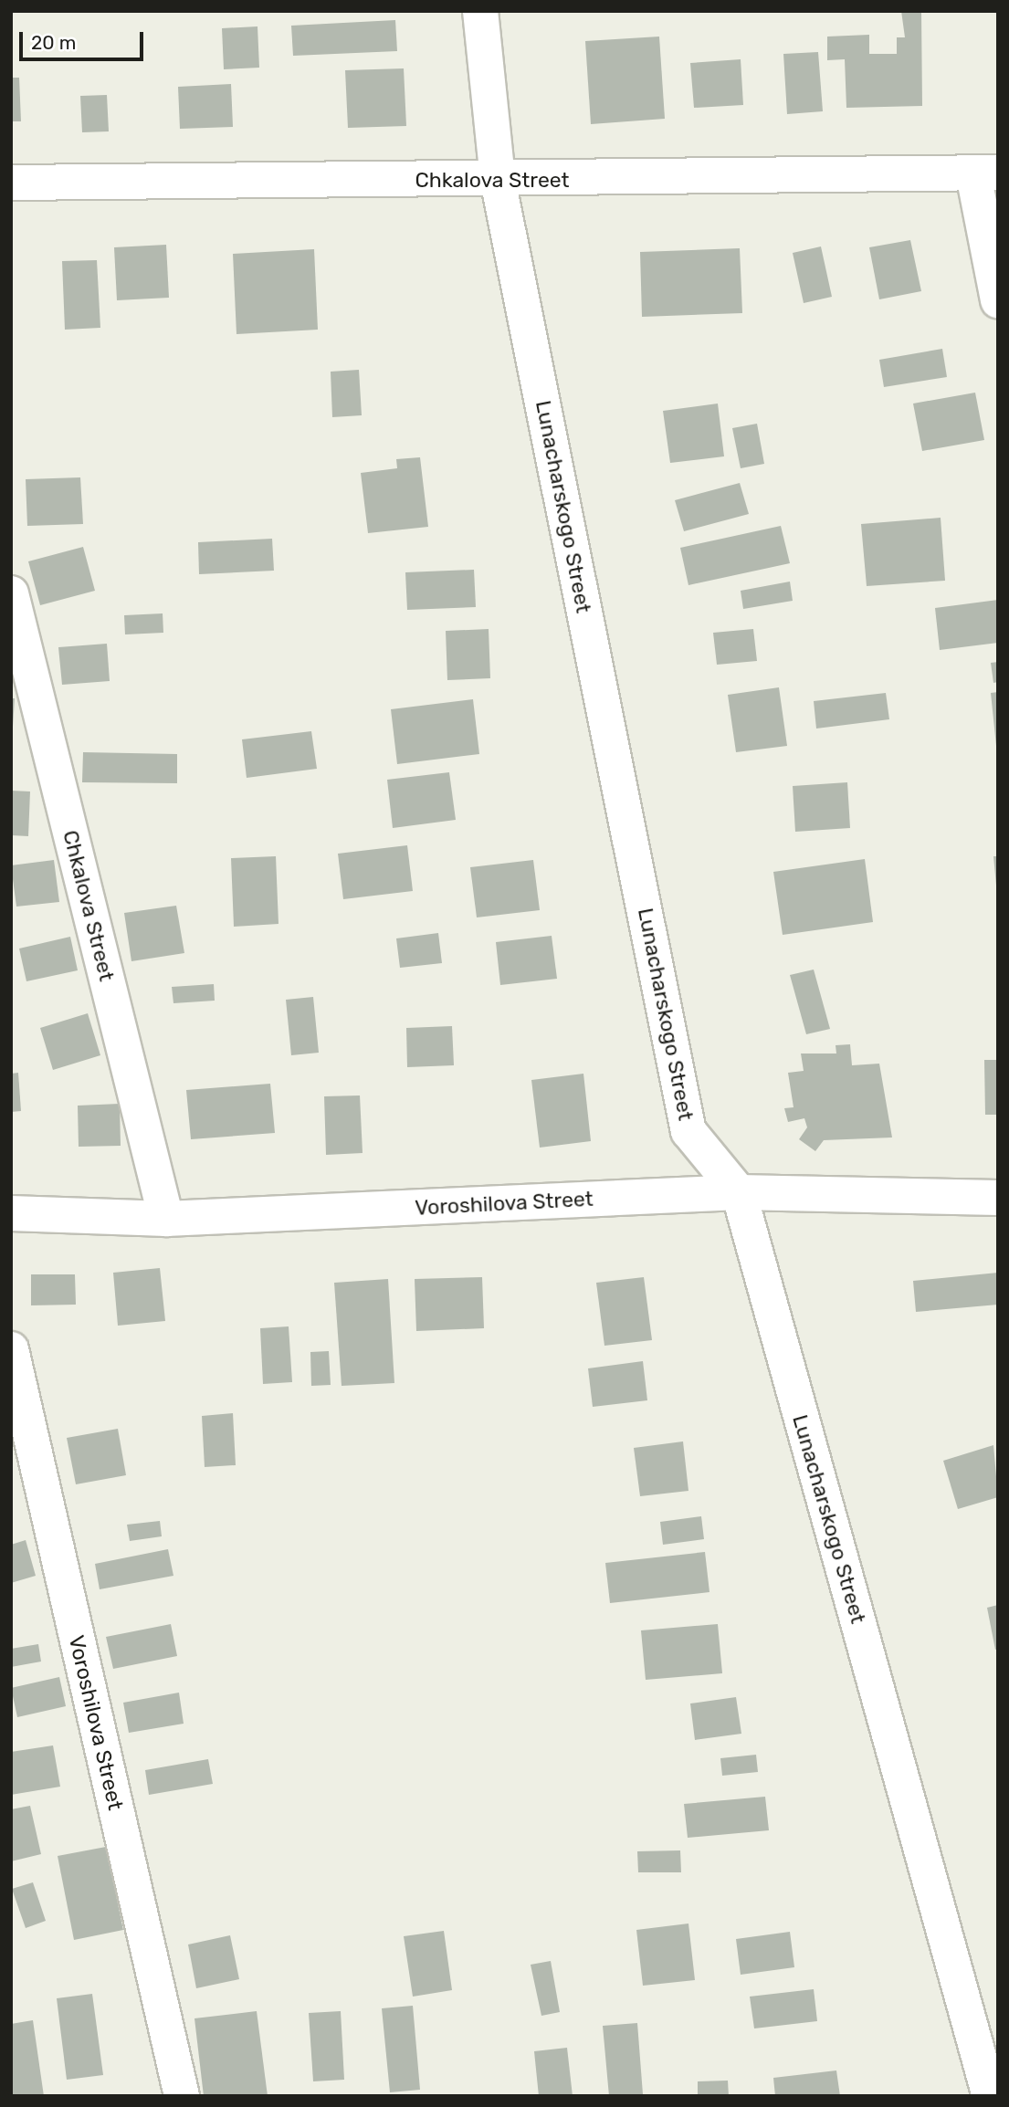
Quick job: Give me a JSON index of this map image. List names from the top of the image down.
{
  "streets": {
    "street": ["Chkalova Street", "Lunacharskogo Street", "Voroshilova Street"]
  },
  "crossings": [
    ["Chkalova Street", "Lunacharskogo Street"],
    ["Chkalova Street", "Voroshilova Street"],
    ["Lunacharskogo Street", "Voroshilova Street"]
  ],
  "scale_bar": "20 m"
}
